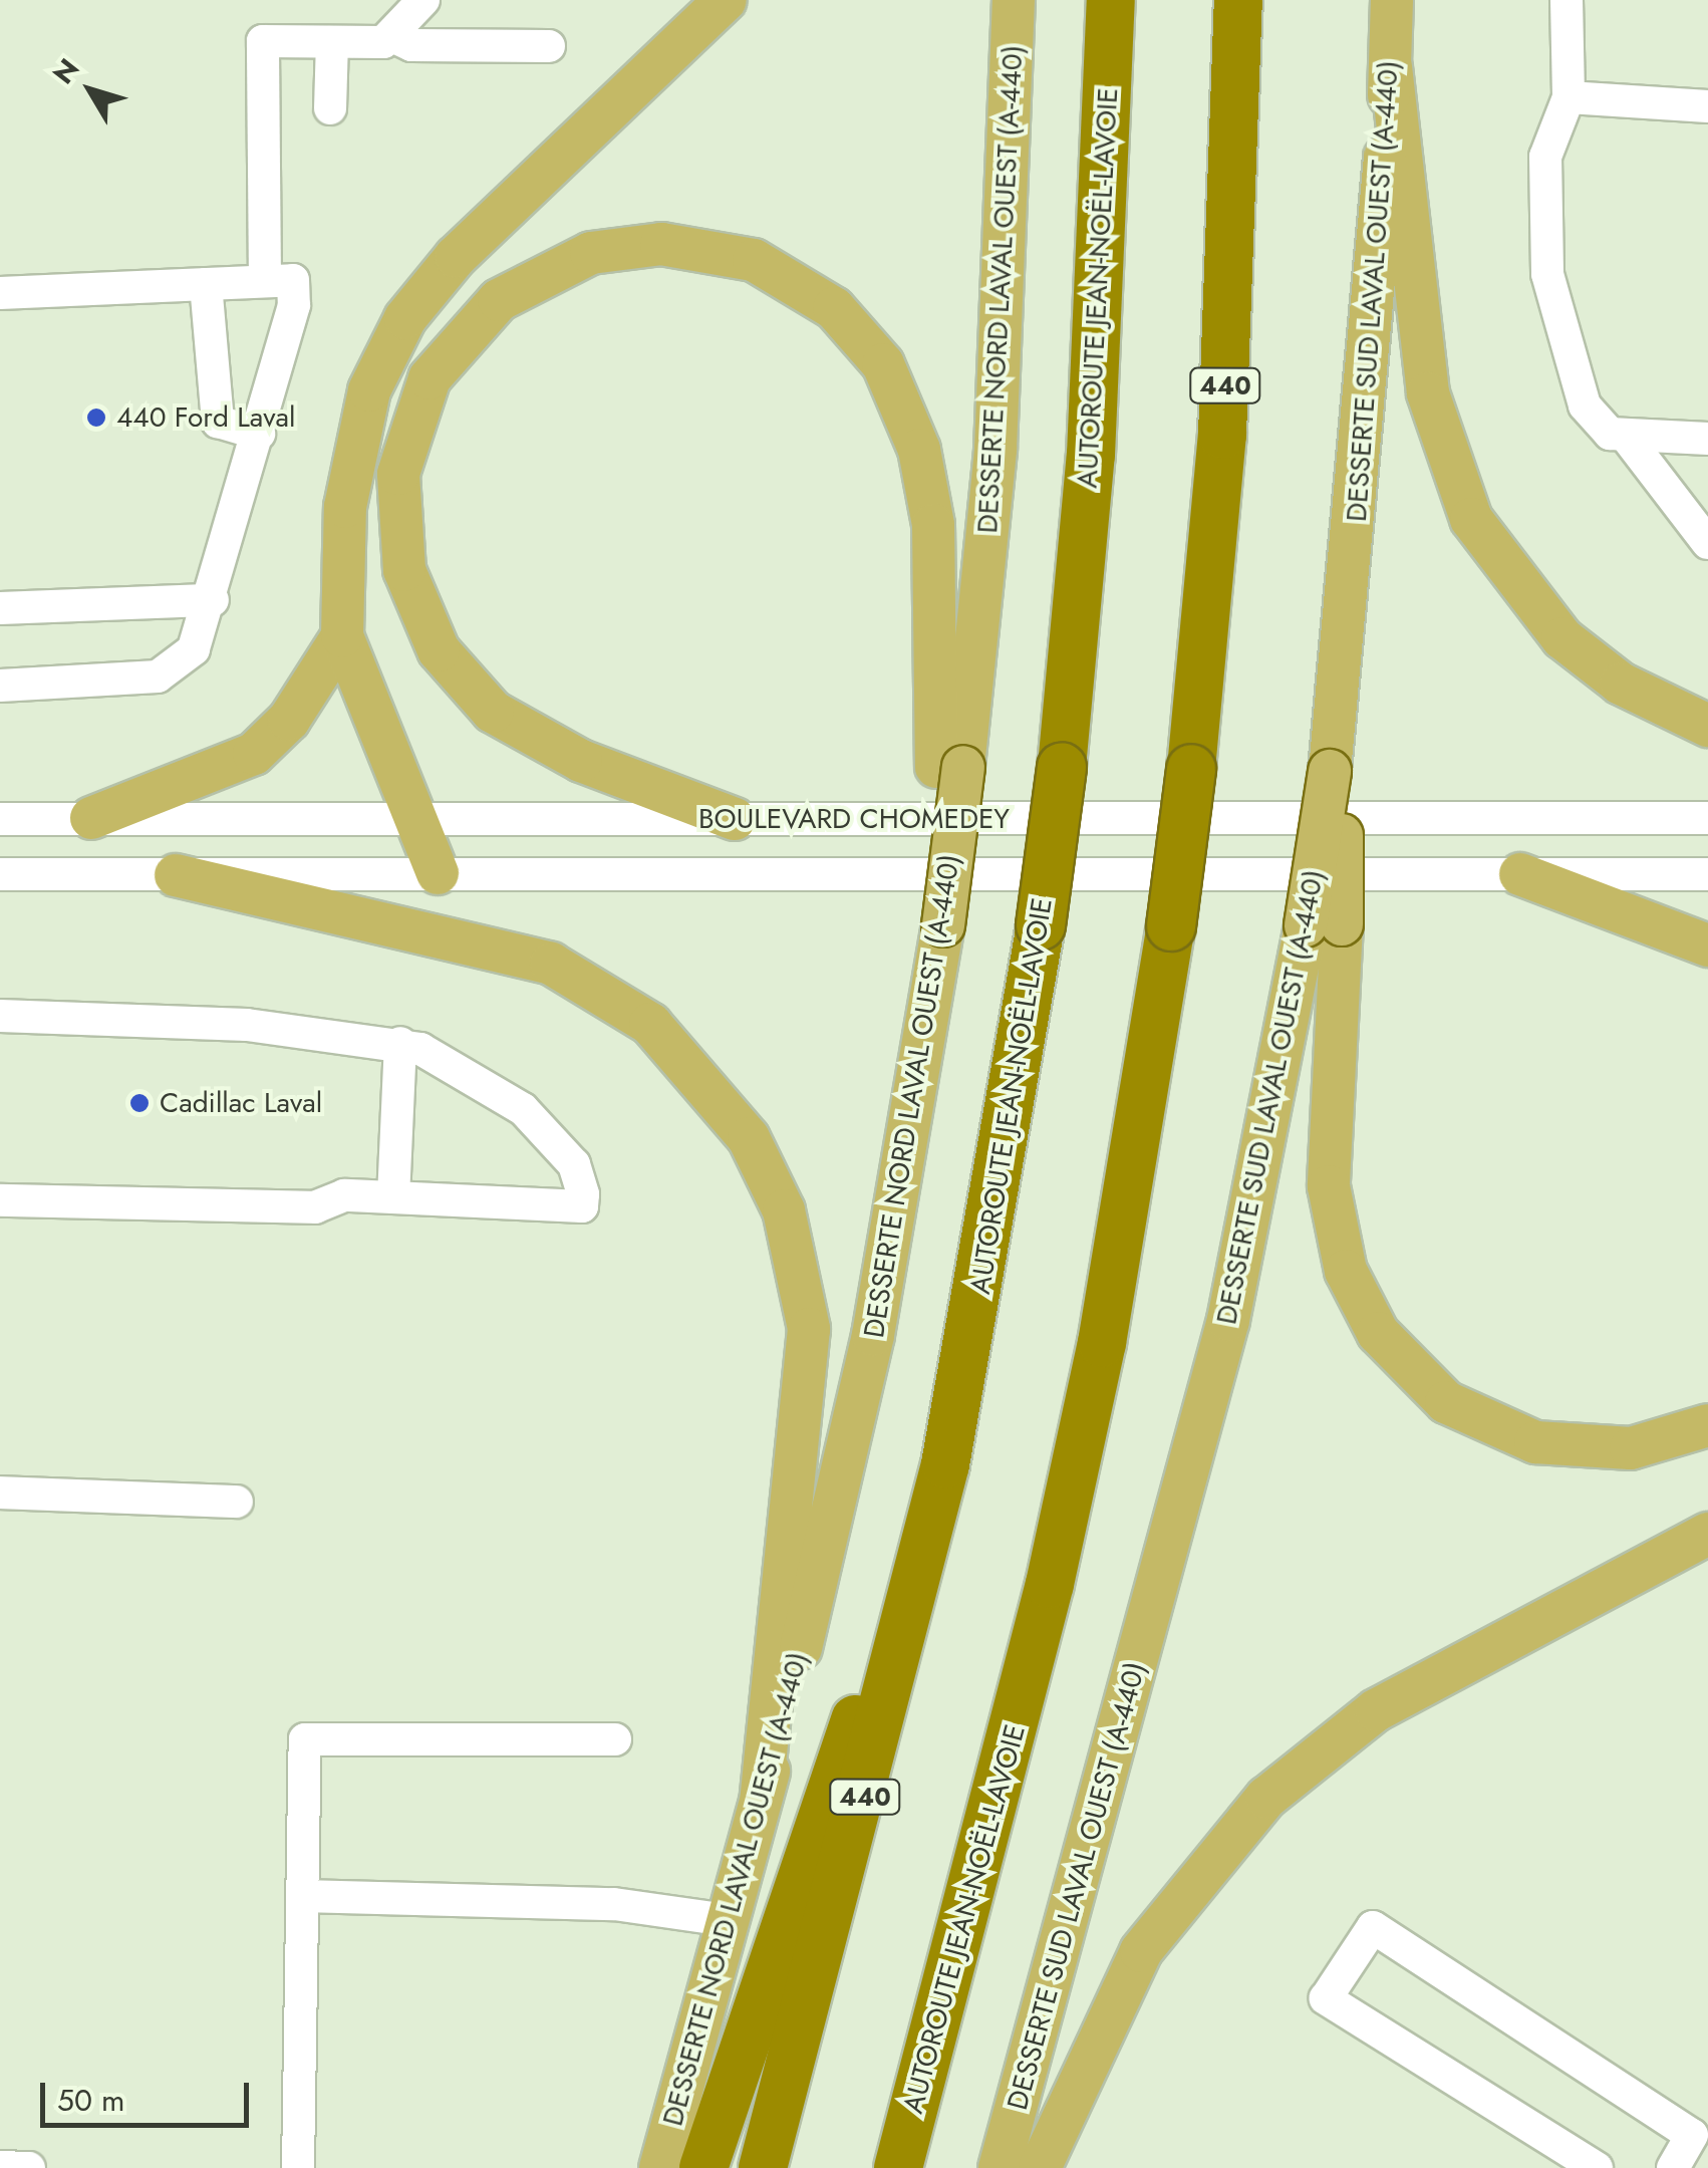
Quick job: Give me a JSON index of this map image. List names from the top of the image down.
{
  "streets": {
    "highway": ["AUTOROUTE JEAN-NOËL-LAVOIE", "440"],
    "main road": ["DESSERTE NORD LAVAL OUEST (A-440)", "DESSERTE SUD LAVAL OUEST (A-440)"],
    "street": ["BOULEVARD CHOMEDEY"]
  },
  "places": ["440 Ford Laval", "Cadillac Laval"],
  "scale_bar": "50 m",
  "north": "top left"
}
